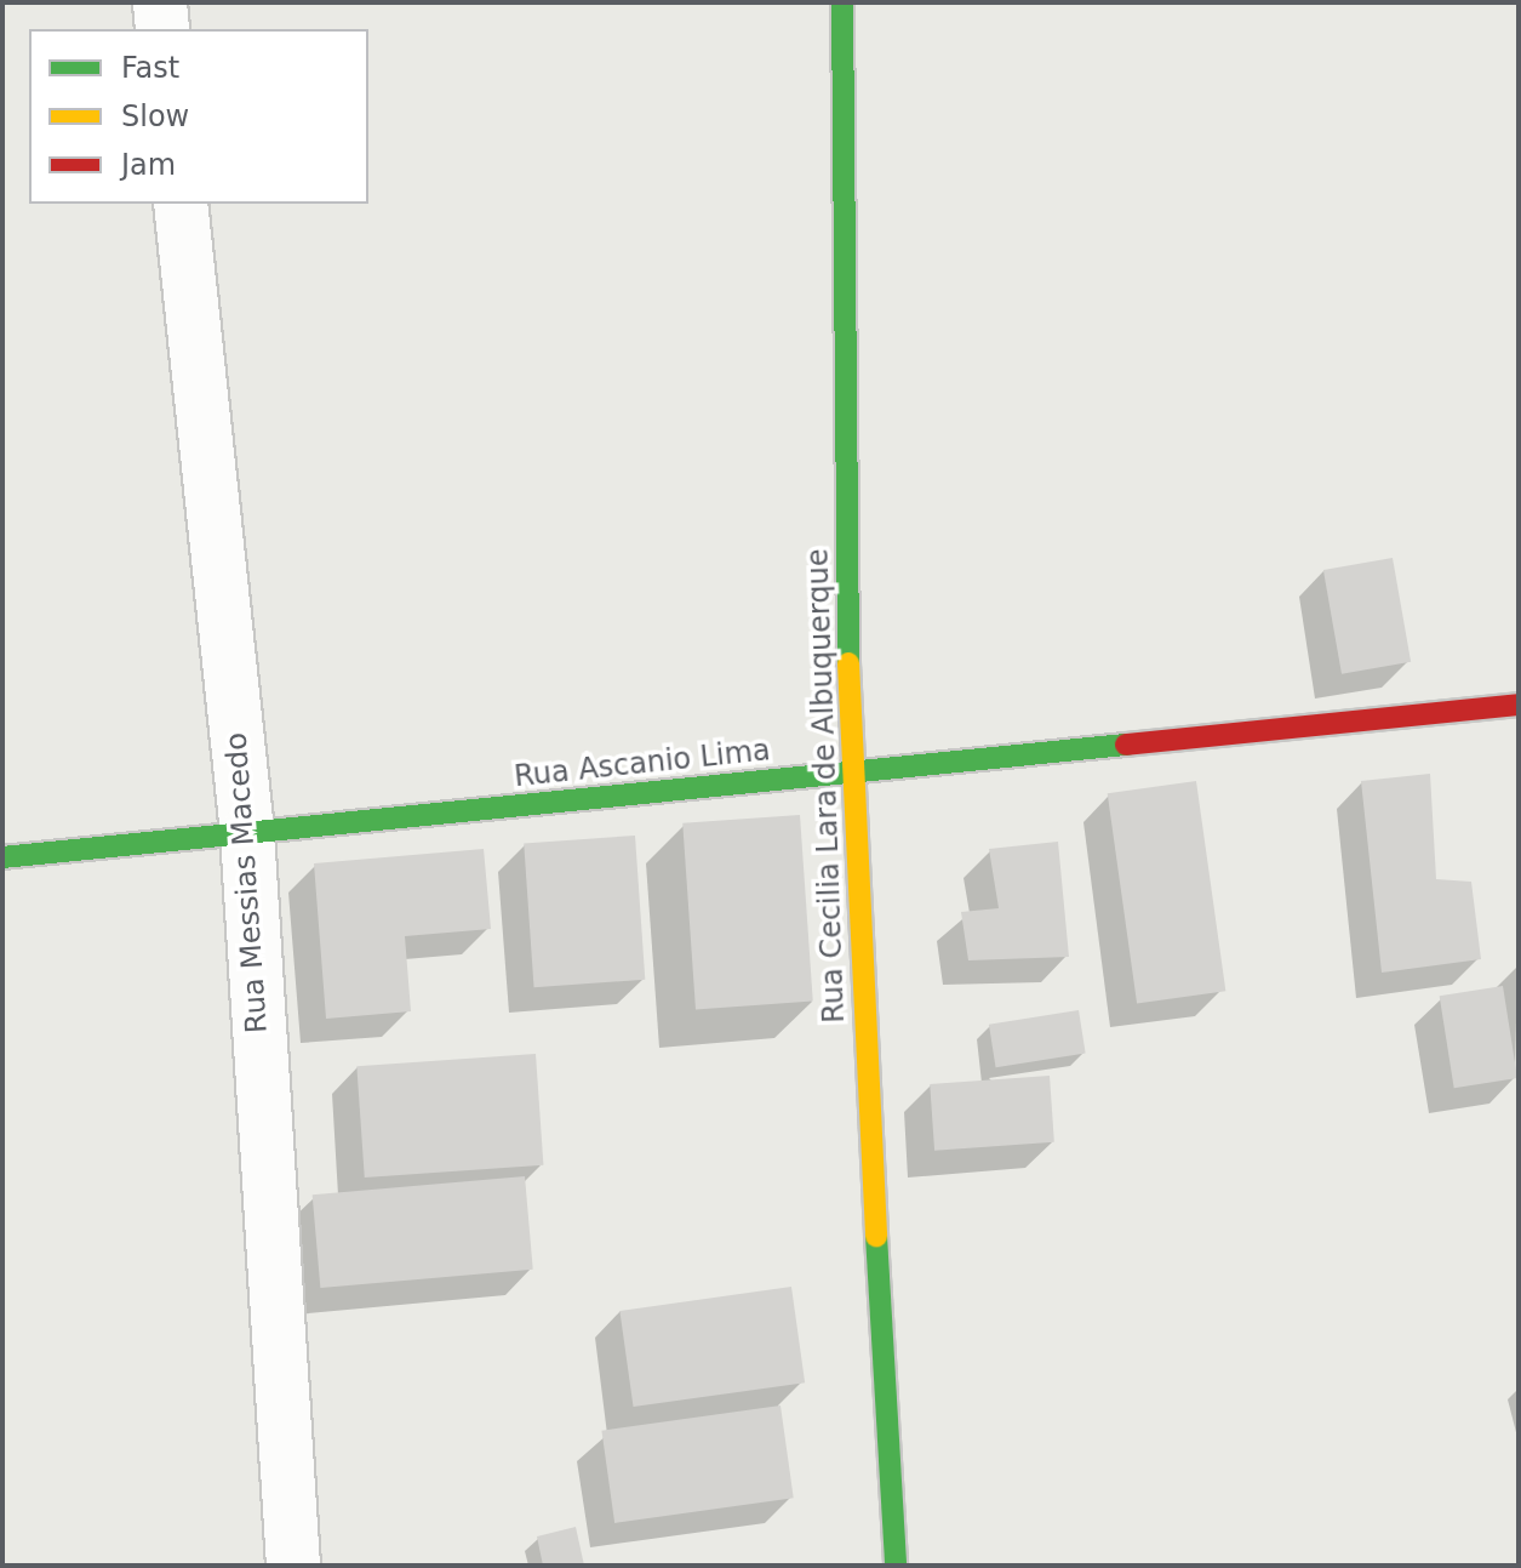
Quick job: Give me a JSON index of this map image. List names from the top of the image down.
{
  "streets": {
    "street": ["Rua Ascanio Lima", "Rua Cecilia Lara de Albuquerque", "Rua Messias Macedo"]
  },
  "crossings": [
    ["Rua Ascanio Lima", "Rua Cecilia Lara de Albuquerque"],
    ["Rua Ascanio Lima", "Rua Messias Macedo"]
  ],
  "legend": ["Fast", "Slow", "Jam"]
}
